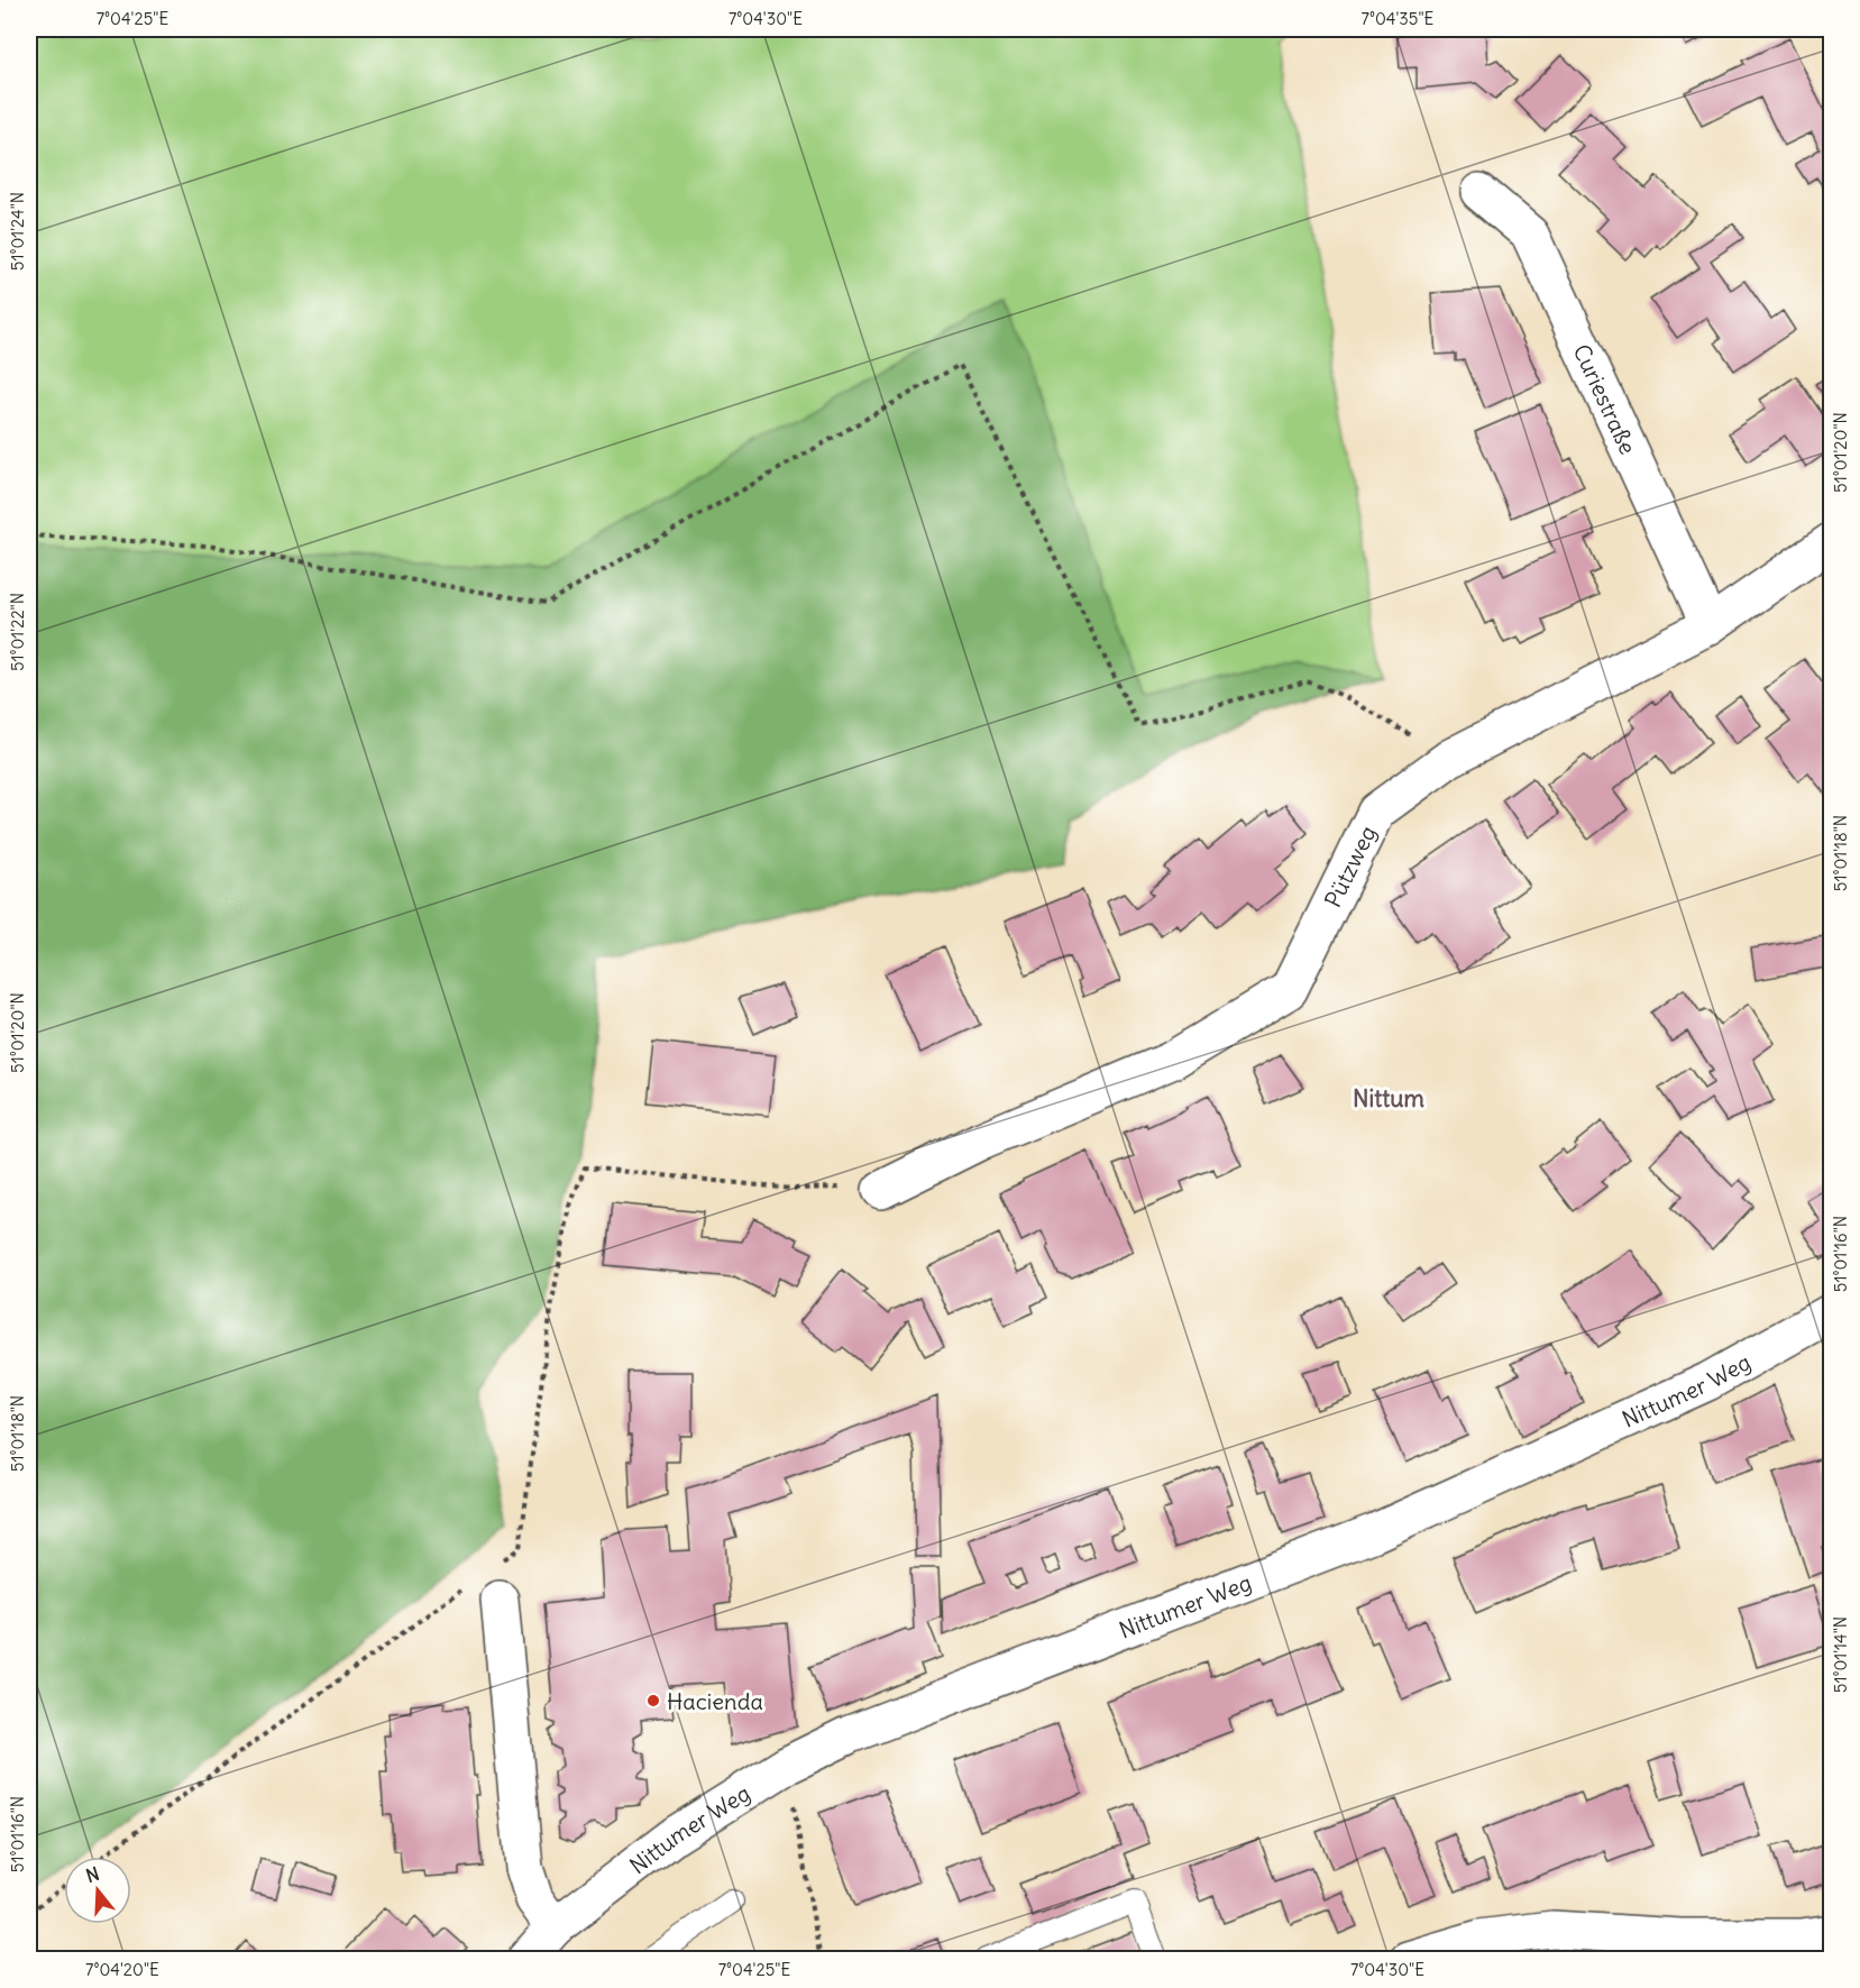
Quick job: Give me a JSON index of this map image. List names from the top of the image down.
{
  "streets": {
    "street": ["Curiestraße", "Pützweg", "Nittumer Weg"]
  },
  "crossings": [
    ["Curiestraße", "Pützweg"]
  ],
  "districts": ["Nittum"],
  "places": ["Hacienda"],
  "north": "top",
  "coordinates": [
    "7°04'25\"E",
    "7°04'30\"E",
    "7°04'35\"E",
    "51°01'24\"N",
    "51°01'20\"N",
    "51°01'22\"N",
    "51°01'18\"N",
    "51°01'16\"N",
    "51°01'14\"N",
    "7°04'20\"E"
  ]
}
